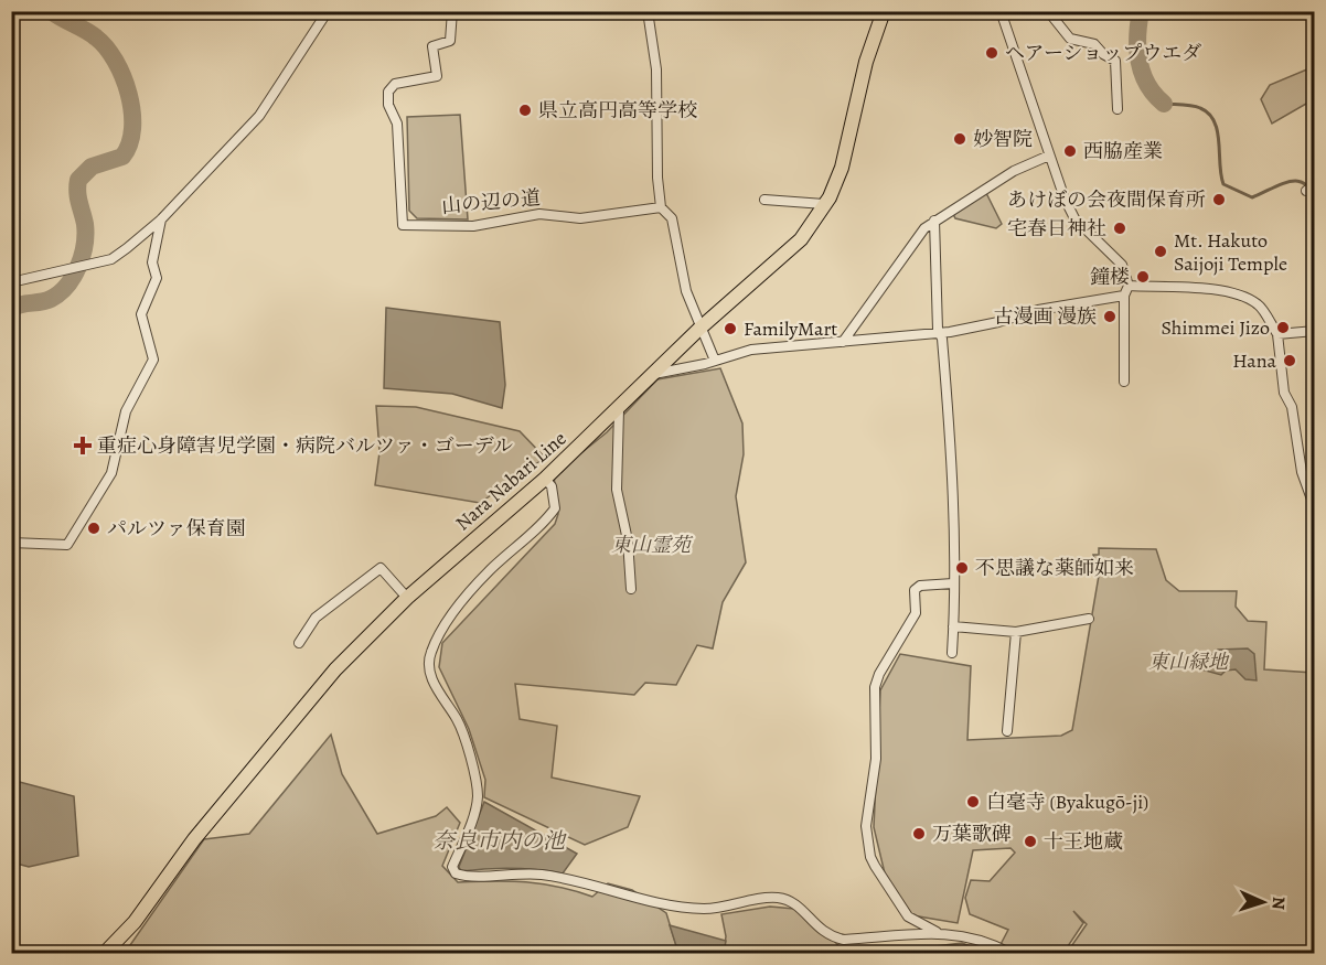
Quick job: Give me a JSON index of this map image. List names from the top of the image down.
{
  "streets": {
    "main road": ["Nara Nabari Line"],
    "street": ["山の辺の道"]
  },
  "water": ["奈良市内の池"],
  "parks": ["東山霊苑", "東山緑地"],
  "places": {
    "other": [
      "ヘアーショップウエダ",
      "県立高円高等学校",
      "妙智院",
      "西脇産業",
      "あけぼの会夜間保育所",
      "宅春日神社",
      "Mt. Hakuto Saijoji Temple",
      "鐘楼",
      "古漫画 漫族",
      "Shimmei Jizo",
      "FamilyMart",
      "Hana",
      "パルツァ保育園",
      "不思議な薬師如来",
      "白毫寺 (Byakugō-ji)",
      "万葉歌碑",
      "十王地蔵"
    ],
    "health": ["重症心身障害児学園・病院バルツァ・ゴーデル"]
  },
  "north": "right"
}
